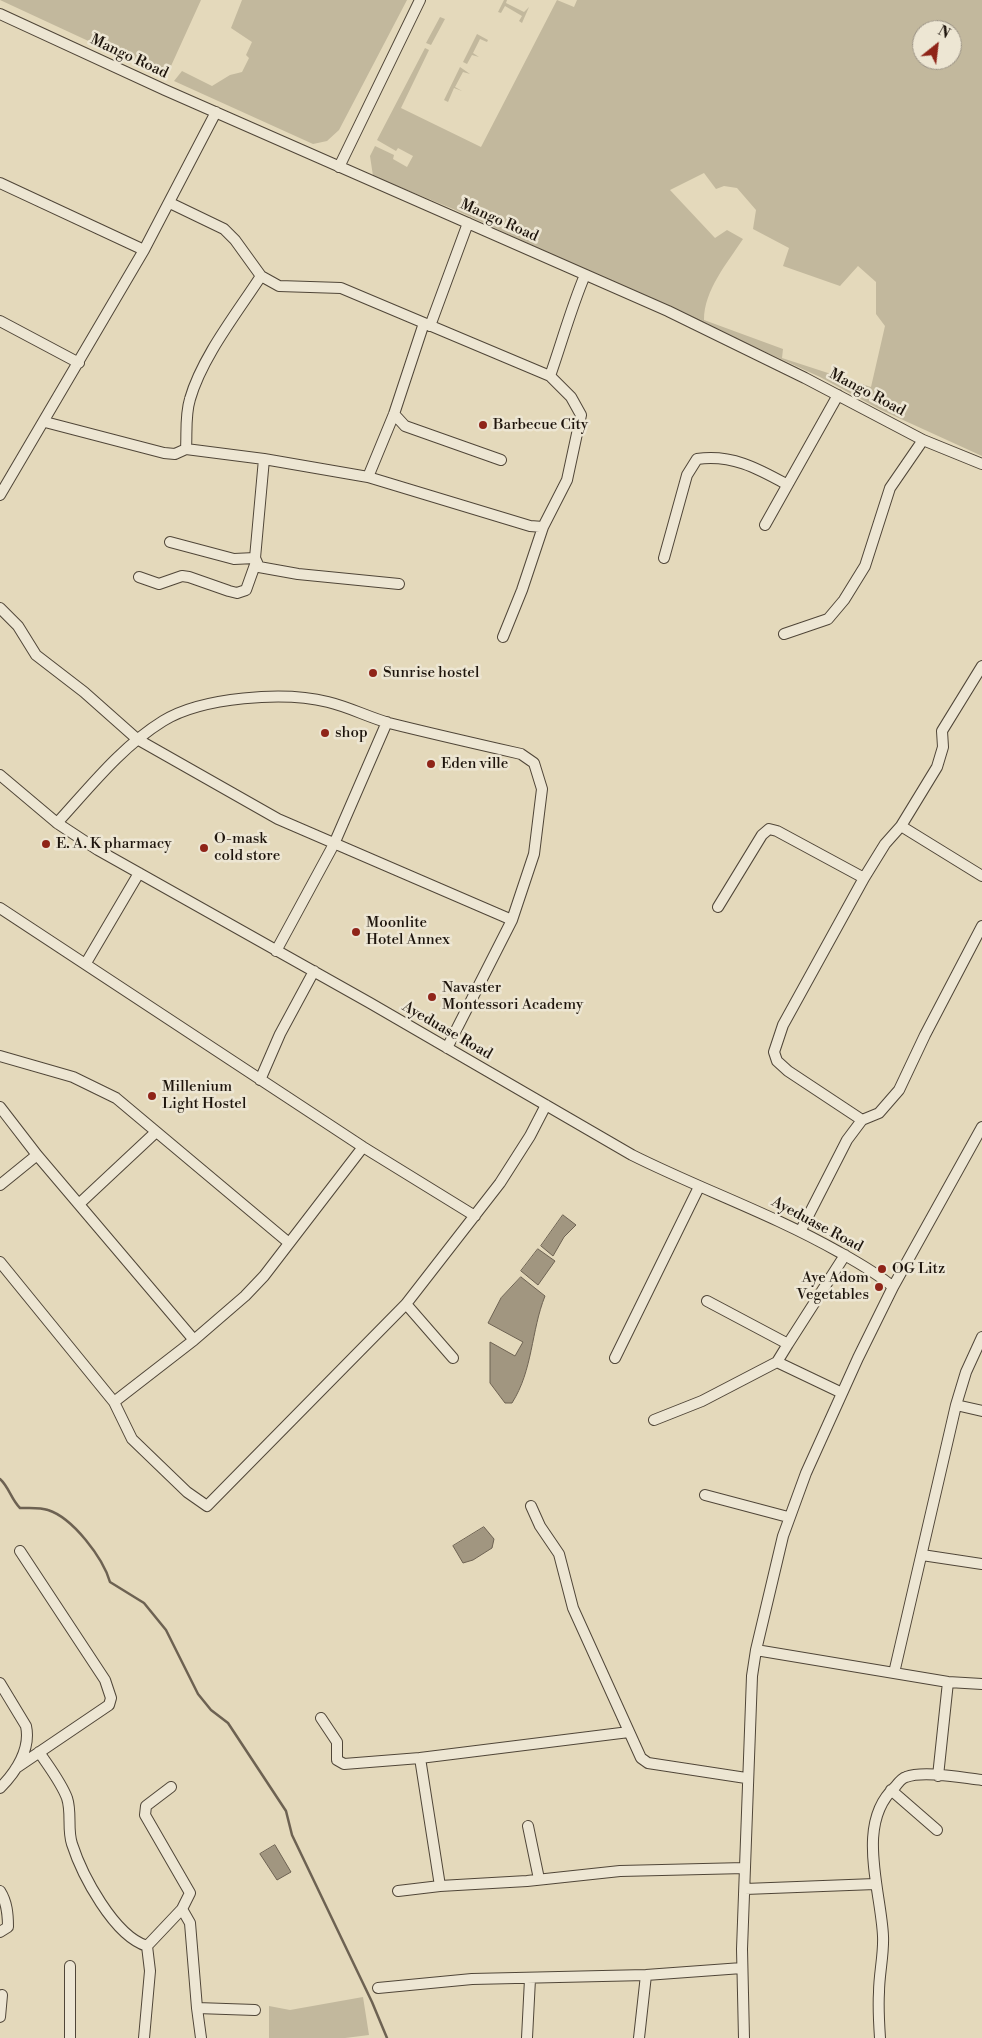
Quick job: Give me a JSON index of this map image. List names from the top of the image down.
{
  "streets": {
    "street": ["Mango Road", "Ayeduase Road"]
  },
  "places": [
    "Barbecue City",
    "Sunrise hostel",
    "shop",
    "Eden ville",
    "E. A. K pharmacy",
    "O-mask cold store",
    "Moonlite Hotel Annex",
    "Navaster Montessori Academy",
    "Millenium Light Hostel",
    "OG Litz",
    "Aye Adom Vegetables"
  ],
  "north": "top right"
}
